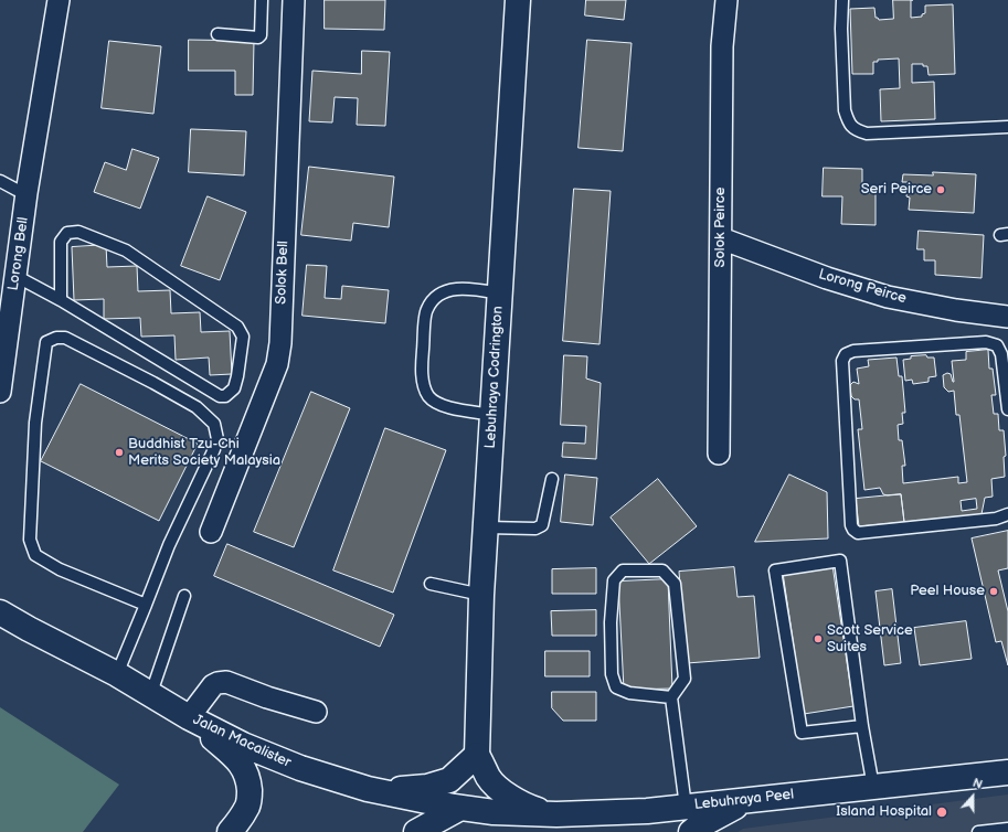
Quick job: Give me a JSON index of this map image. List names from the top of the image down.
{
  "streets": {
    "main road": ["Lebuhraya Codrington", "Jalan Macalister", "Lebuhraya Peel"],
    "street": [
      "Solok Peirce",
      "Lorong Bell",
      "Solok Bell",
      "Lorong Peirce"
    ]
  },
  "crossings": [
    ["Solok Peirce", "Lorong Peirce"],
    ["Lebuhraya Codrington", "Jalan Macalister"],
    ["Lebuhraya Codrington", "Lebuhraya Peel"],
    ["Jalan Macalister", "Lebuhraya Peel"]
  ],
  "places": [
    "Seri Peirce",
    "Buddhist Tzu-Chi Merits Society Malaysia",
    "Peel House",
    "Scott Service Suites",
    "Island Hospital"
  ],
  "north": "top"
}
